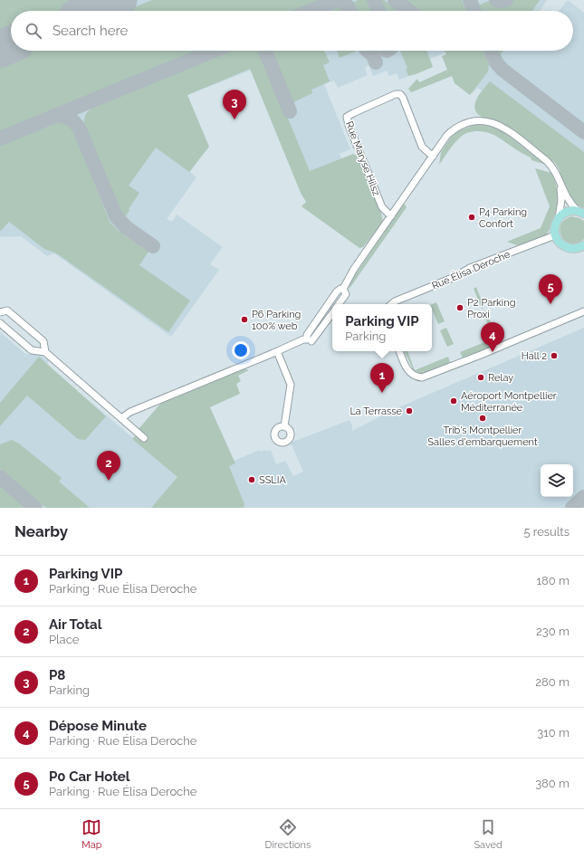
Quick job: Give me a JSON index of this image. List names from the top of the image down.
{
  "streets": {
    "street": ["Rue Maryse Hilsz", "Rue Élisa Deroche"]
  },
  "places": [
    "P4 Parking Confort",
    "P2 Parking Proxi",
    "P6 Parking 100% web",
    "Hall 2",
    "Relay",
    "Aéroport Montpellier Méditerranée",
    "La Terrasse",
    "Trib's Montpellier Salles d'embarquement",
    "SSLIA"
  ],
  "page": {
    "search": "Search here",
    "pins": [
      "3",
      "5",
      "4",
      "1",
      "2"
    ],
    "popup": ["Parking VIP", "Parking"],
    "heading": ["Nearby", "5 results"],
    "list": [
      {
        "mark": "1",
        "name": "Parking VIP",
        "note": "Parking · Rue Élisa Deroche",
        "value": "180 m"
      },
      {
        "mark": "2",
        "name": "Air Total",
        "note": "Place",
        "value": "230 m"
      },
      {
        "mark": "3",
        "name": "P8",
        "note": "Parking",
        "value": "280 m"
      },
      {
        "mark": "4",
        "name": "Dépose Minute",
        "note": "Parking · Rue Élisa Deroche",
        "value": "310 m"
      },
      {
        "mark": "5",
        "name": "P0 Car Hotel",
        "note": "Parking · Rue Élisa Deroche",
        "value": "380 m"
      }
    ],
    "nav": ["Map", "Directions", "Saved"]
  }
}
